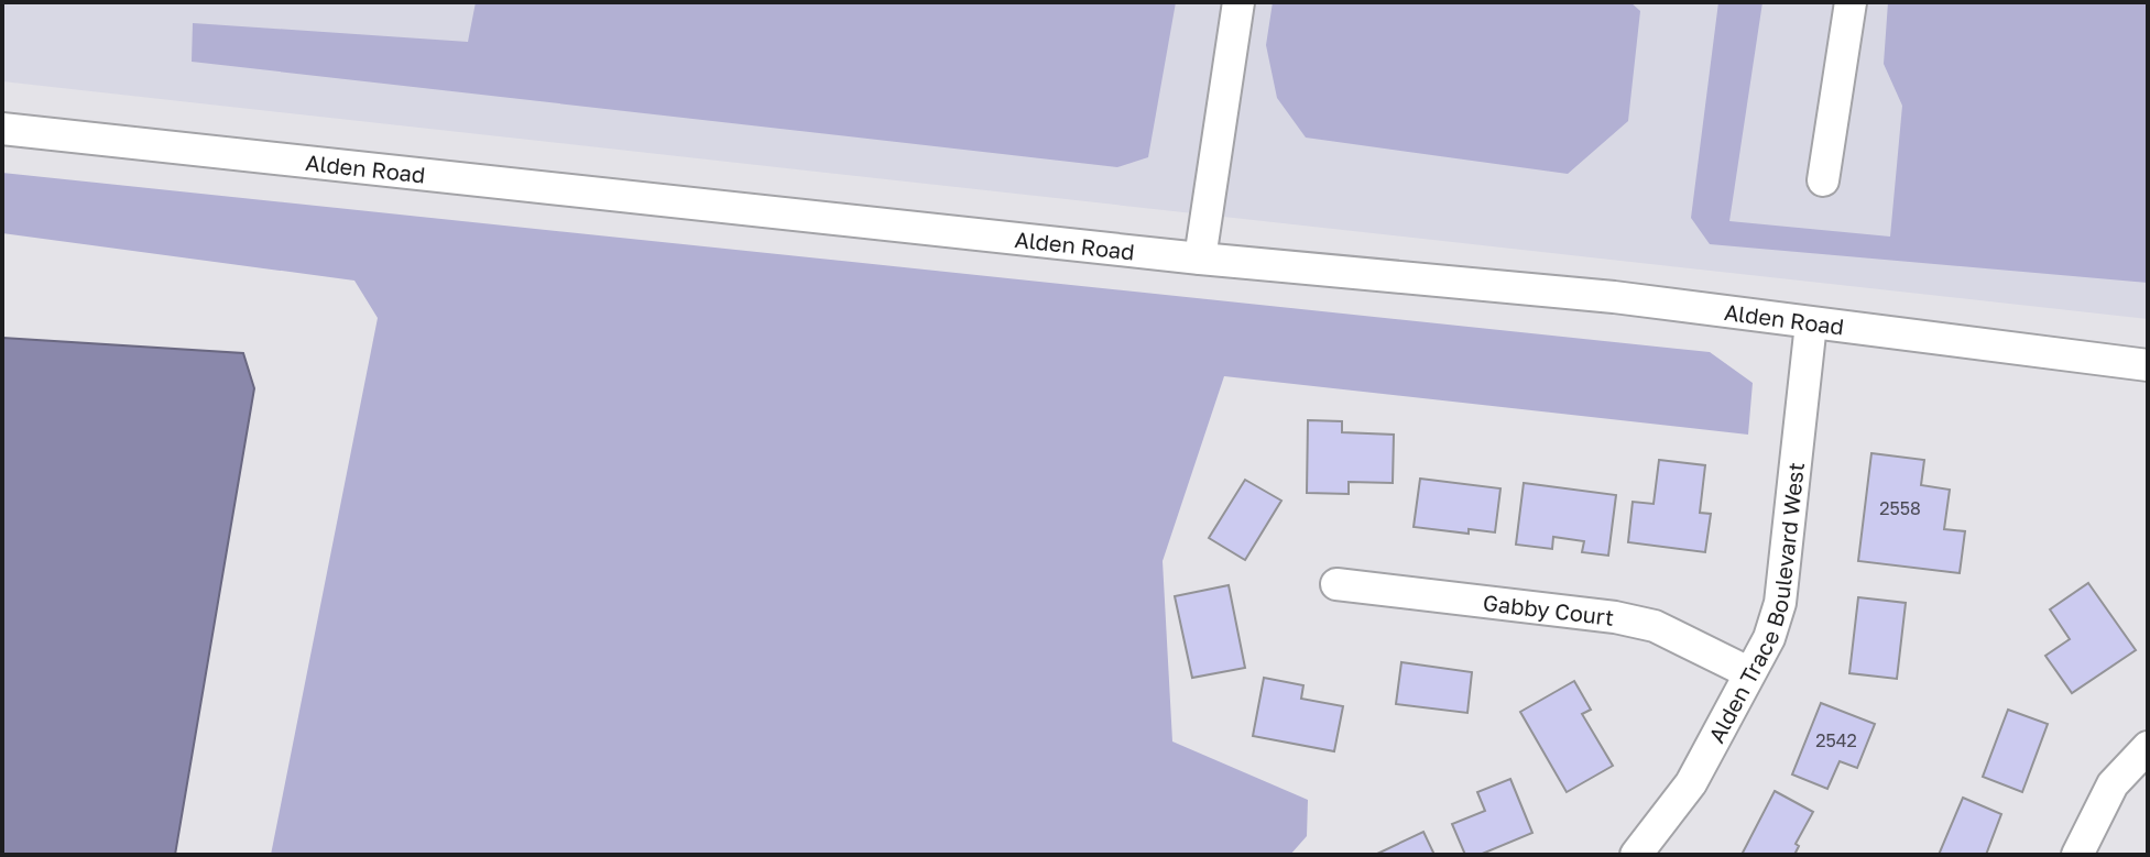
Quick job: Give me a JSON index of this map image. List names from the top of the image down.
{
  "streets": {
    "street": ["Alden Road", "Alden Trace Boulevard West", "Gabby Court"]
  },
  "crossings": [
    ["Alden Road", "Alden Trace Boulevard West"],
    ["Alden Trace Boulevard West", "Gabby Court"]
  ],
  "house_numbers": ["2558", "2542"]
}
